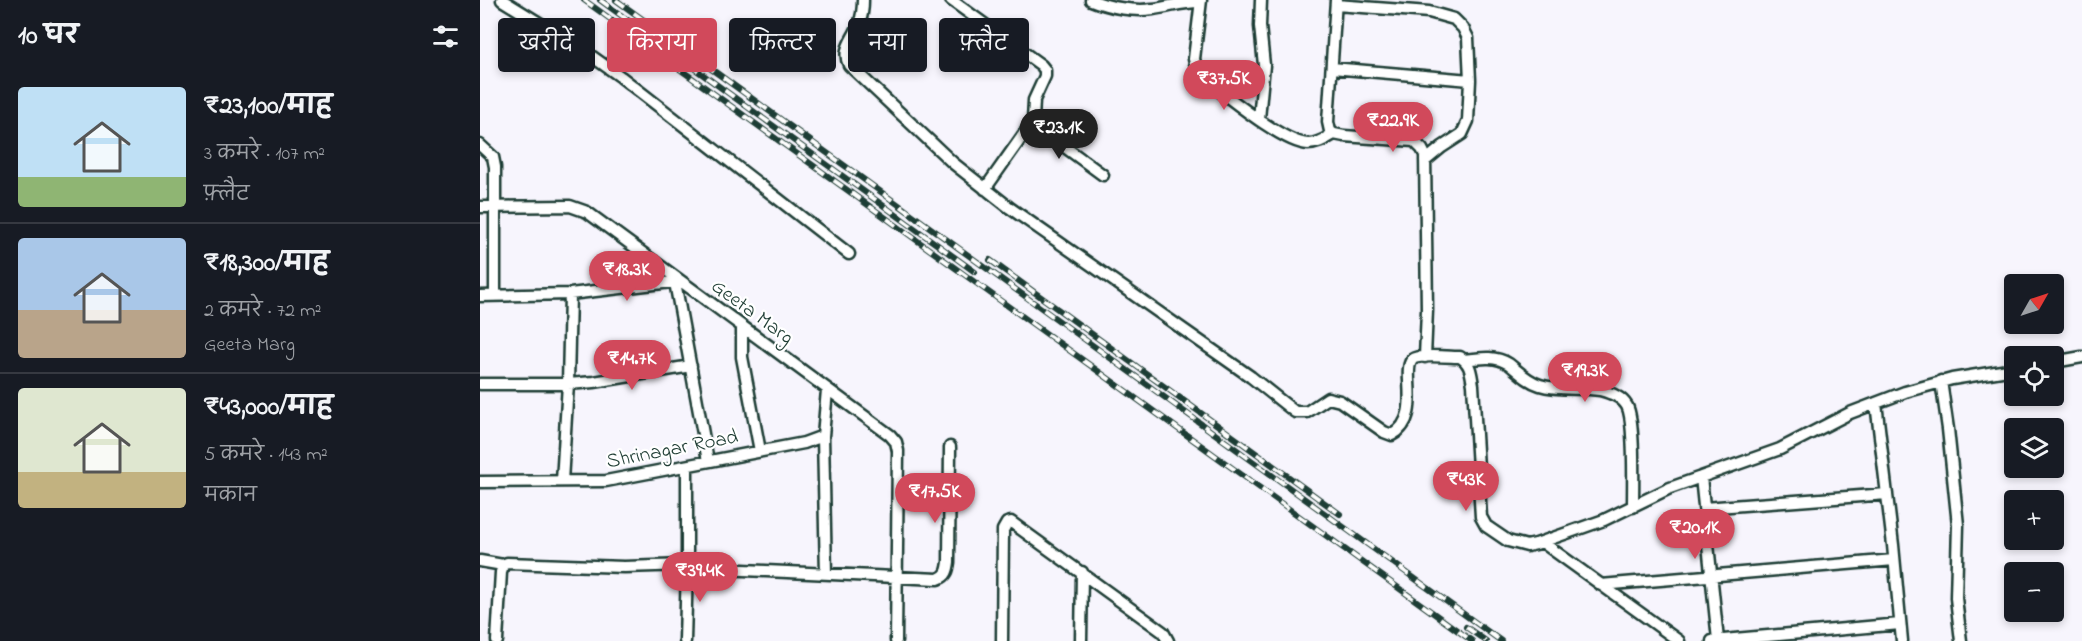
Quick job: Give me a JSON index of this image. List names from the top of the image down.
{
  "streets": {
    "street": ["Geeta Marg", "Shrinagar Road"]
  },
  "north": "top right",
  "page": {
    "heading": "10 घर",
    "chip": [
      "खरीदें",
      "किराया",
      "फ़िल्टर",
      "नया",
      "फ़्लैट"
    ],
    "price": [
      "₹37.5K",
      "₹22.9K",
      "₹23.1K",
      "₹18.3K",
      "₹14.7K",
      "₹19.3K",
      "₹43K",
      "₹17.5K",
      "₹20.1K",
      "₹39.4K"
    ],
    "list": [
      {
        "name": "₹23,100/माह",
        "note": "3 कमरे · 107 m² · फ़्लैट"
      },
      {
        "name": "₹18,300/माह",
        "note": "2 कमरे · 72 m² · Geeta Marg"
      },
      {
        "name": "₹43,000/माह",
        "note": "5 कमरे · 143 m² · मकान"
      }
    ],
    "map_buttons": ["+", "−"]
  }
}
